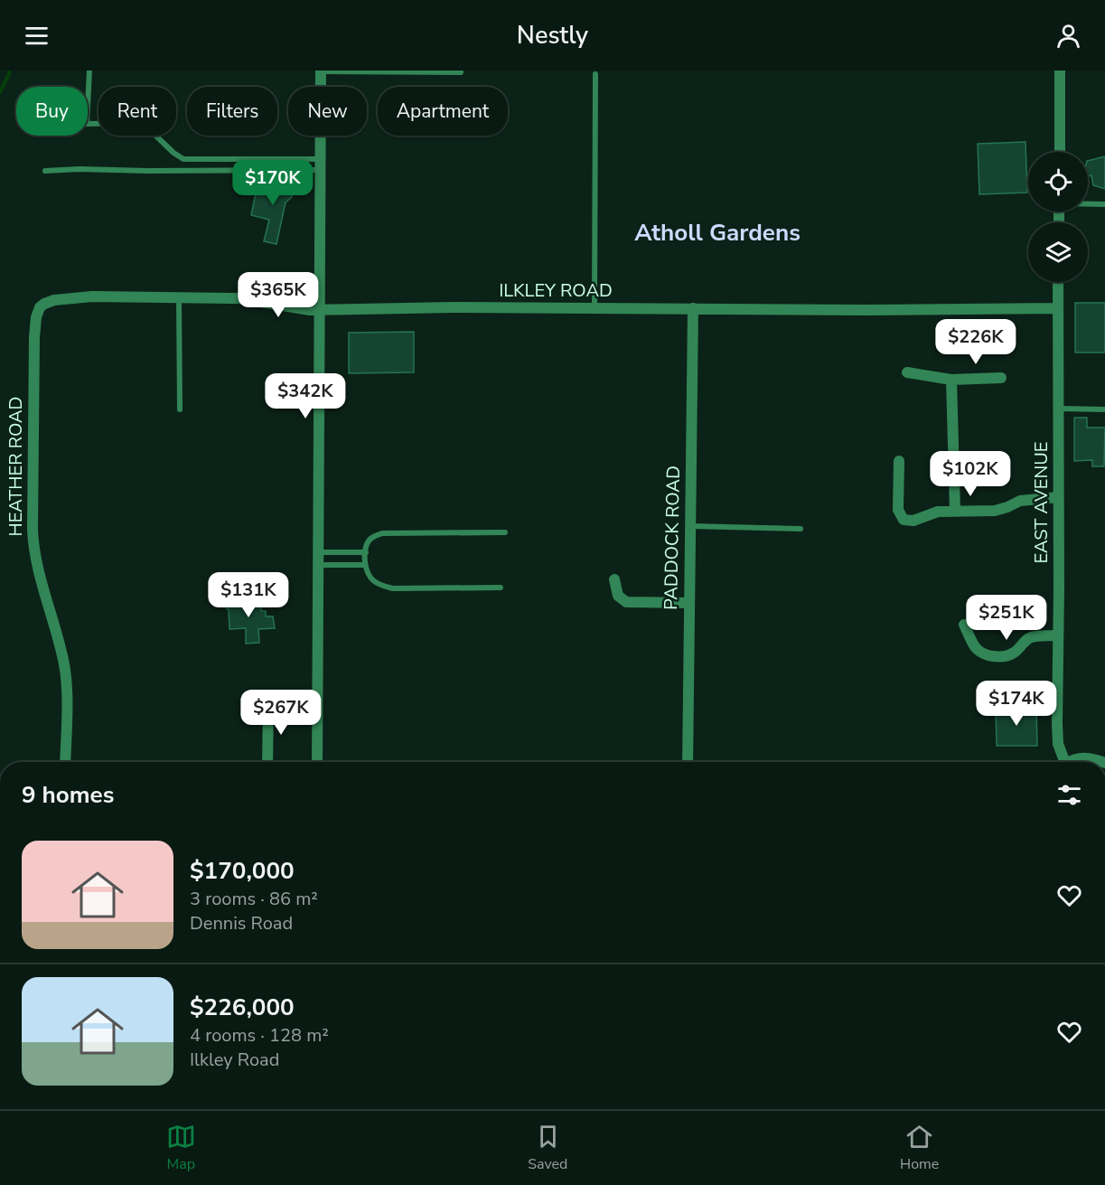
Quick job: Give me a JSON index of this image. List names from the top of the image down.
{
  "streets": {
    "street": [
      "ILKLEY ROAD",
      "HEATHER ROAD",
      "EAST AVENUE",
      "PADDOCK ROAD"
    ]
  },
  "crossings": [
    ["ILKLEY ROAD", "HEATHER ROAD"],
    ["ILKLEY ROAD", "EAST AVENUE"],
    ["ILKLEY ROAD", "PADDOCK ROAD"]
  ],
  "districts": ["Atholl Gardens"],
  "page": {
    "header": "Nestly",
    "chip": [
      "Buy",
      "Rent",
      "Filters",
      "New",
      "Apartment"
    ],
    "price": [
      "$170K",
      "$365K",
      "$226K",
      "$342K",
      "$102K",
      "$131K",
      "$251K",
      "$174K",
      "$267K"
    ],
    "heading": "9 homes",
    "list": [
      {
        "name": "$170,000",
        "note": "3 rooms · 86 m² · Dennis Road"
      },
      {
        "name": "$226,000",
        "note": "4 rooms · 128 m² · Ilkley Road"
      }
    ],
    "tabs": ["Map", "Saved", "Home"]
  }
}
